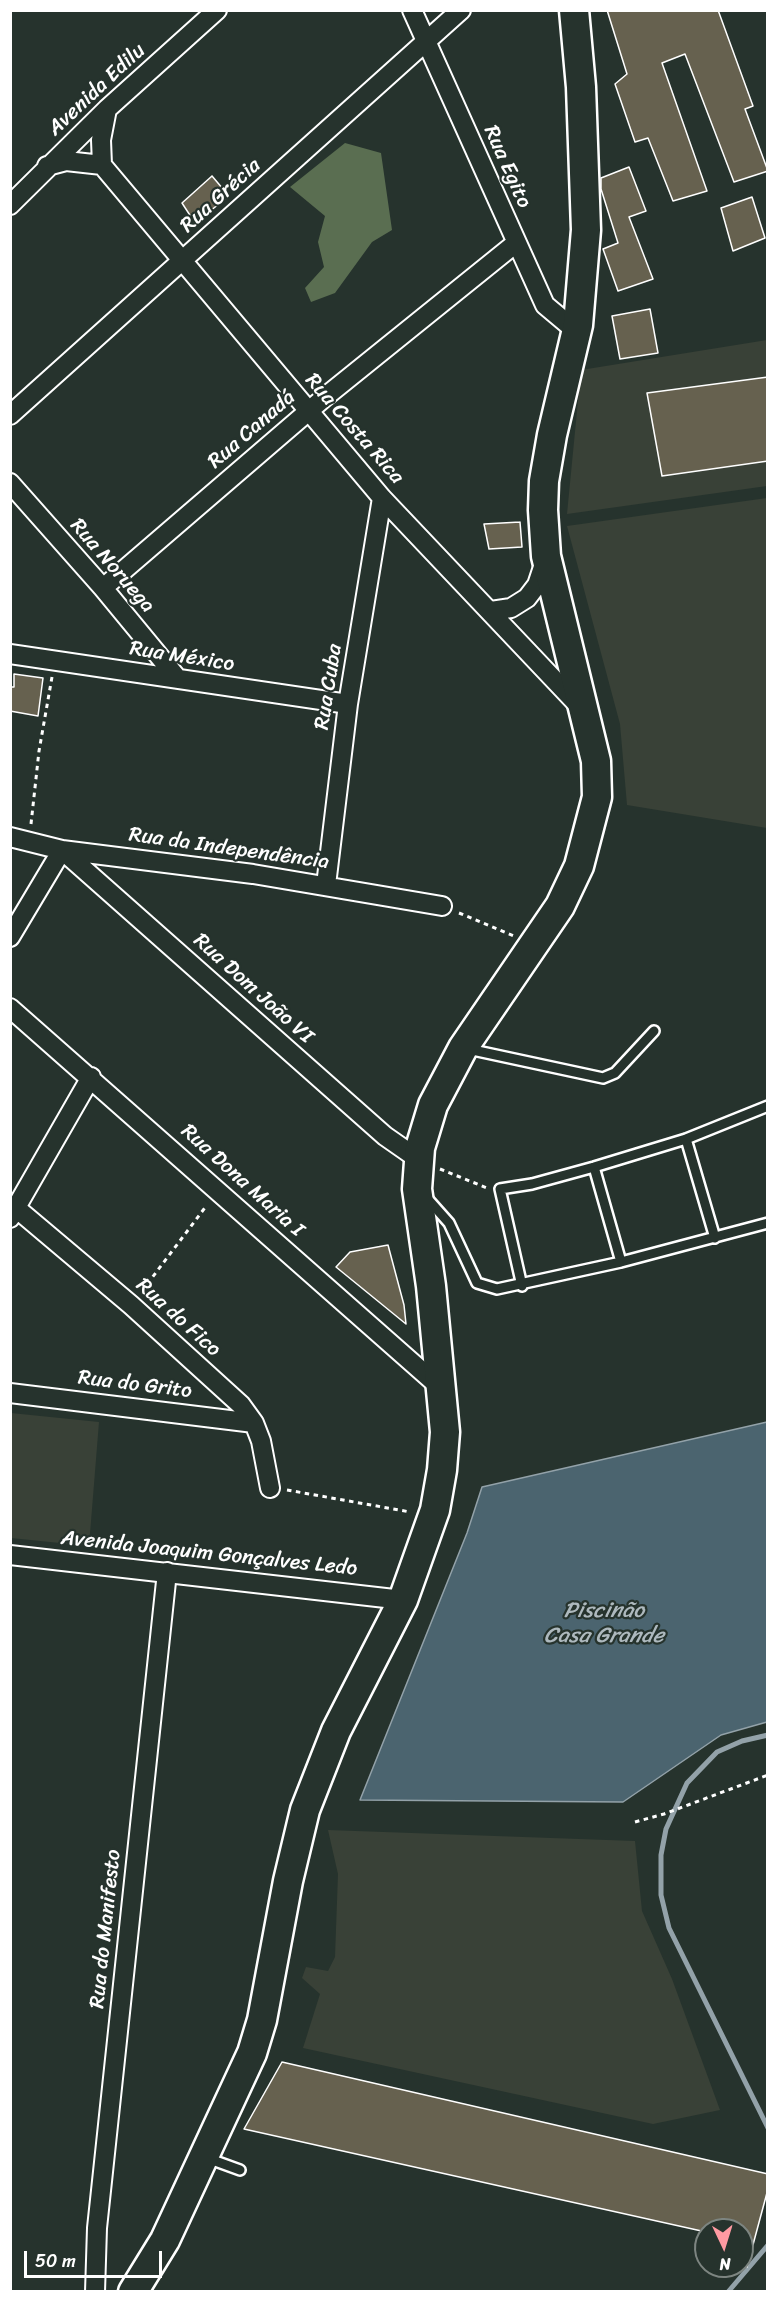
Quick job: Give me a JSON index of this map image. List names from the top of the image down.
{
  "streets": {
    "street": [
      "Avenida Edilu",
      "Rua Egito",
      "Rua Grécia",
      "Rua Costa Rica",
      "Rua Canadá",
      "Rua Noruega",
      "Rua México",
      "Rua Cuba",
      "Rua da Independência",
      "Rua Dom João VI",
      "Rua Dona Maria I",
      "Rua do Fico",
      "Rua do Grito",
      "Avenida Joaquim Gonçalves Ledo",
      "Rua do Manifesto"
    ]
  },
  "crossings": [
    ["Rua Egito", "Rua Grécia"],
    ["Rua Egito", "Rua Canadá"],
    ["Rua Grécia", "Rua Costa Rica"],
    ["Rua Costa Rica", "Rua Canadá"],
    ["Rua Costa Rica", "Rua Cuba"],
    ["Rua Canadá", "Rua Noruega"],
    ["Rua Noruega", "Rua México"],
    ["Rua México", "Rua Cuba"],
    ["Rua Cuba", "Rua da Independência"],
    ["Rua da Independência", "Rua Dom João VI"],
    ["Rua do Fico", "Rua do Grito"],
    ["Avenida Joaquim Gonçalves Ledo", "Rua do Manifesto"]
  ],
  "water": ["Piscinão Casa Grande"],
  "scale_bar": "50 m",
  "north": "bottom"
}
